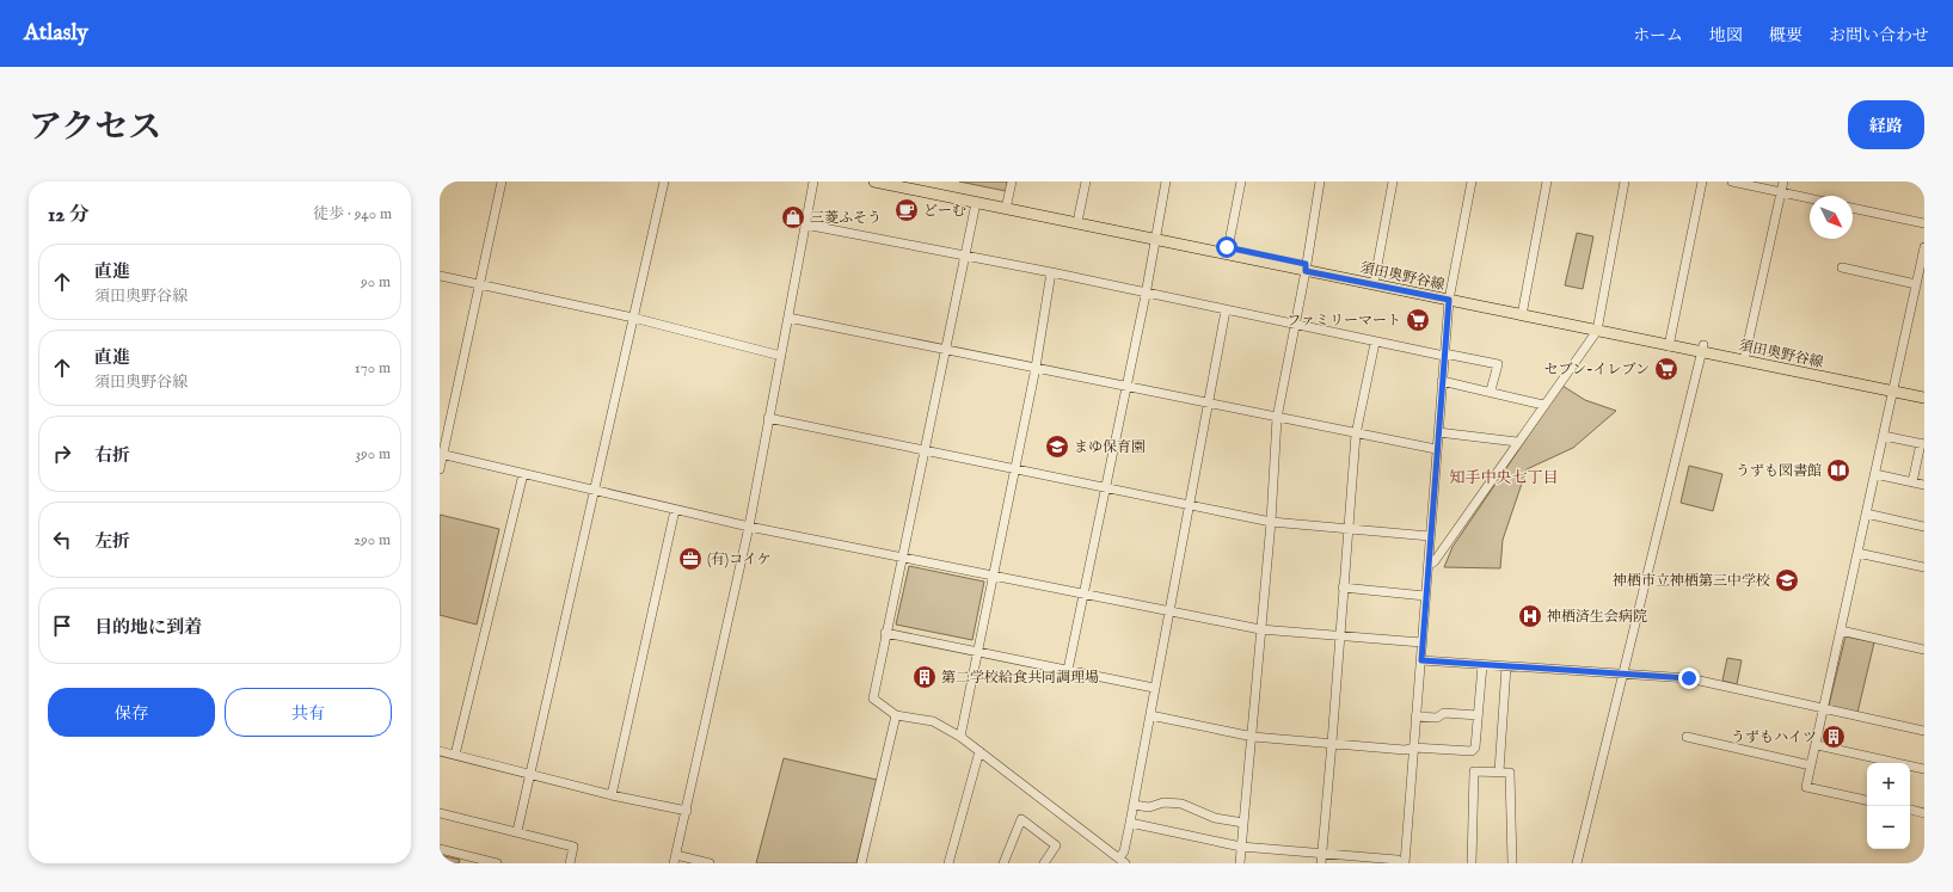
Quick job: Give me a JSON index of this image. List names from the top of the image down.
{
  "streets": {
    "main road": ["須田奥野谷線"]
  },
  "districts": ["知手中央七丁目"],
  "places": {
    "cafe": ["どーむ"],
    "shop": ["三菱ふそう"],
    "supermarket": ["ファミリーマート", "セブン-イレブン"],
    "school or university": ["まゆ保育園", "神栖市立神栖第三中学校"],
    "library": ["うずも図書館"],
    "office": ["(有)コイケ"],
    "hospital": ["神栖済生会病院"],
    "building": ["第二学校給食共同調理場", "うずもハイツ"]
  },
  "north": "bottom right",
  "page": {
    "header": "Atlasly",
    "nav": [
      "ホーム",
      "地図",
      "概要",
      "お問い合わせ"
    ],
    "title": "アクセス",
    "buttons": [
      "経路",
      ["保存", "共有"]
    ],
    "heading": ["12 分", "徒歩 · 940 m"],
    "list": [
      ["直進", "須田奥野谷線", "90 m"],
      ["直進", "須田奥野谷線", "170 m"],
      ["右折", "390 m"],
      ["左折", "290 m"],
      "目的地に到着"
    ],
    "map_buttons": ["+", "−"]
  }
}
